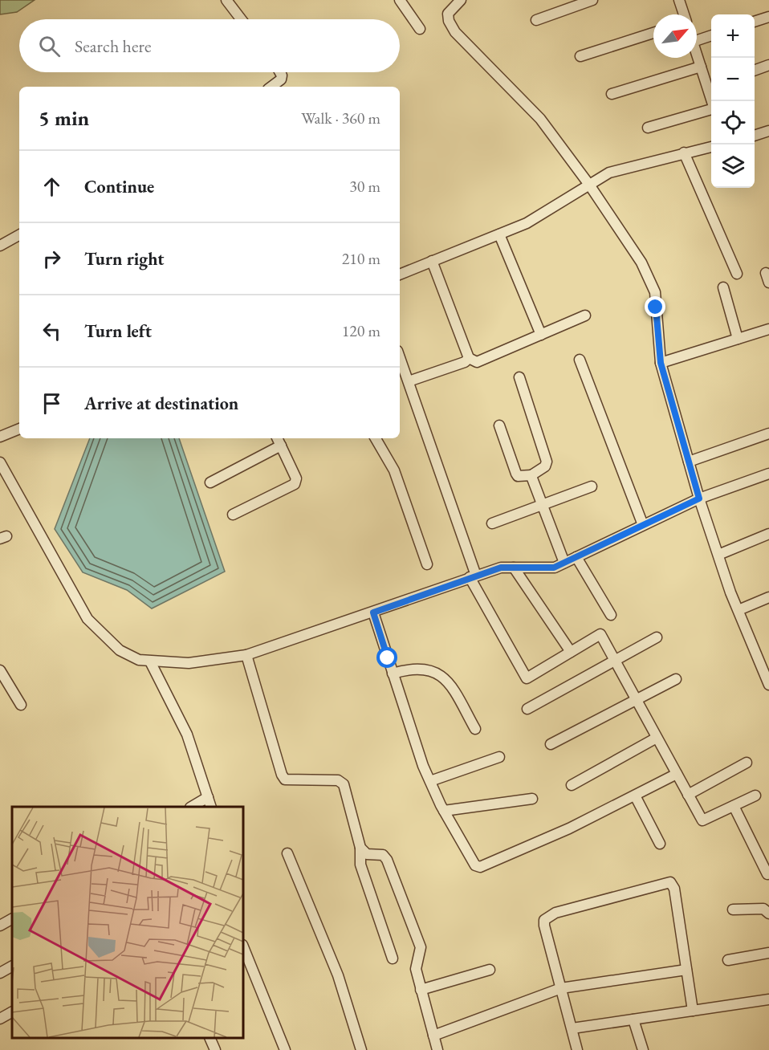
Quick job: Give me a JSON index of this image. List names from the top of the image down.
{
  "north": "top right",
  "page": {
    "map_buttons": ["+", "−"],
    "search": "Search here",
    "heading": ["5 min", "Walk · 360 m"],
    "list": [
      ["Continue", "30 m"],
      ["Turn right", "210 m"],
      ["Turn left", "120 m"],
      "Arrive at destination"
    ]
  }
}
